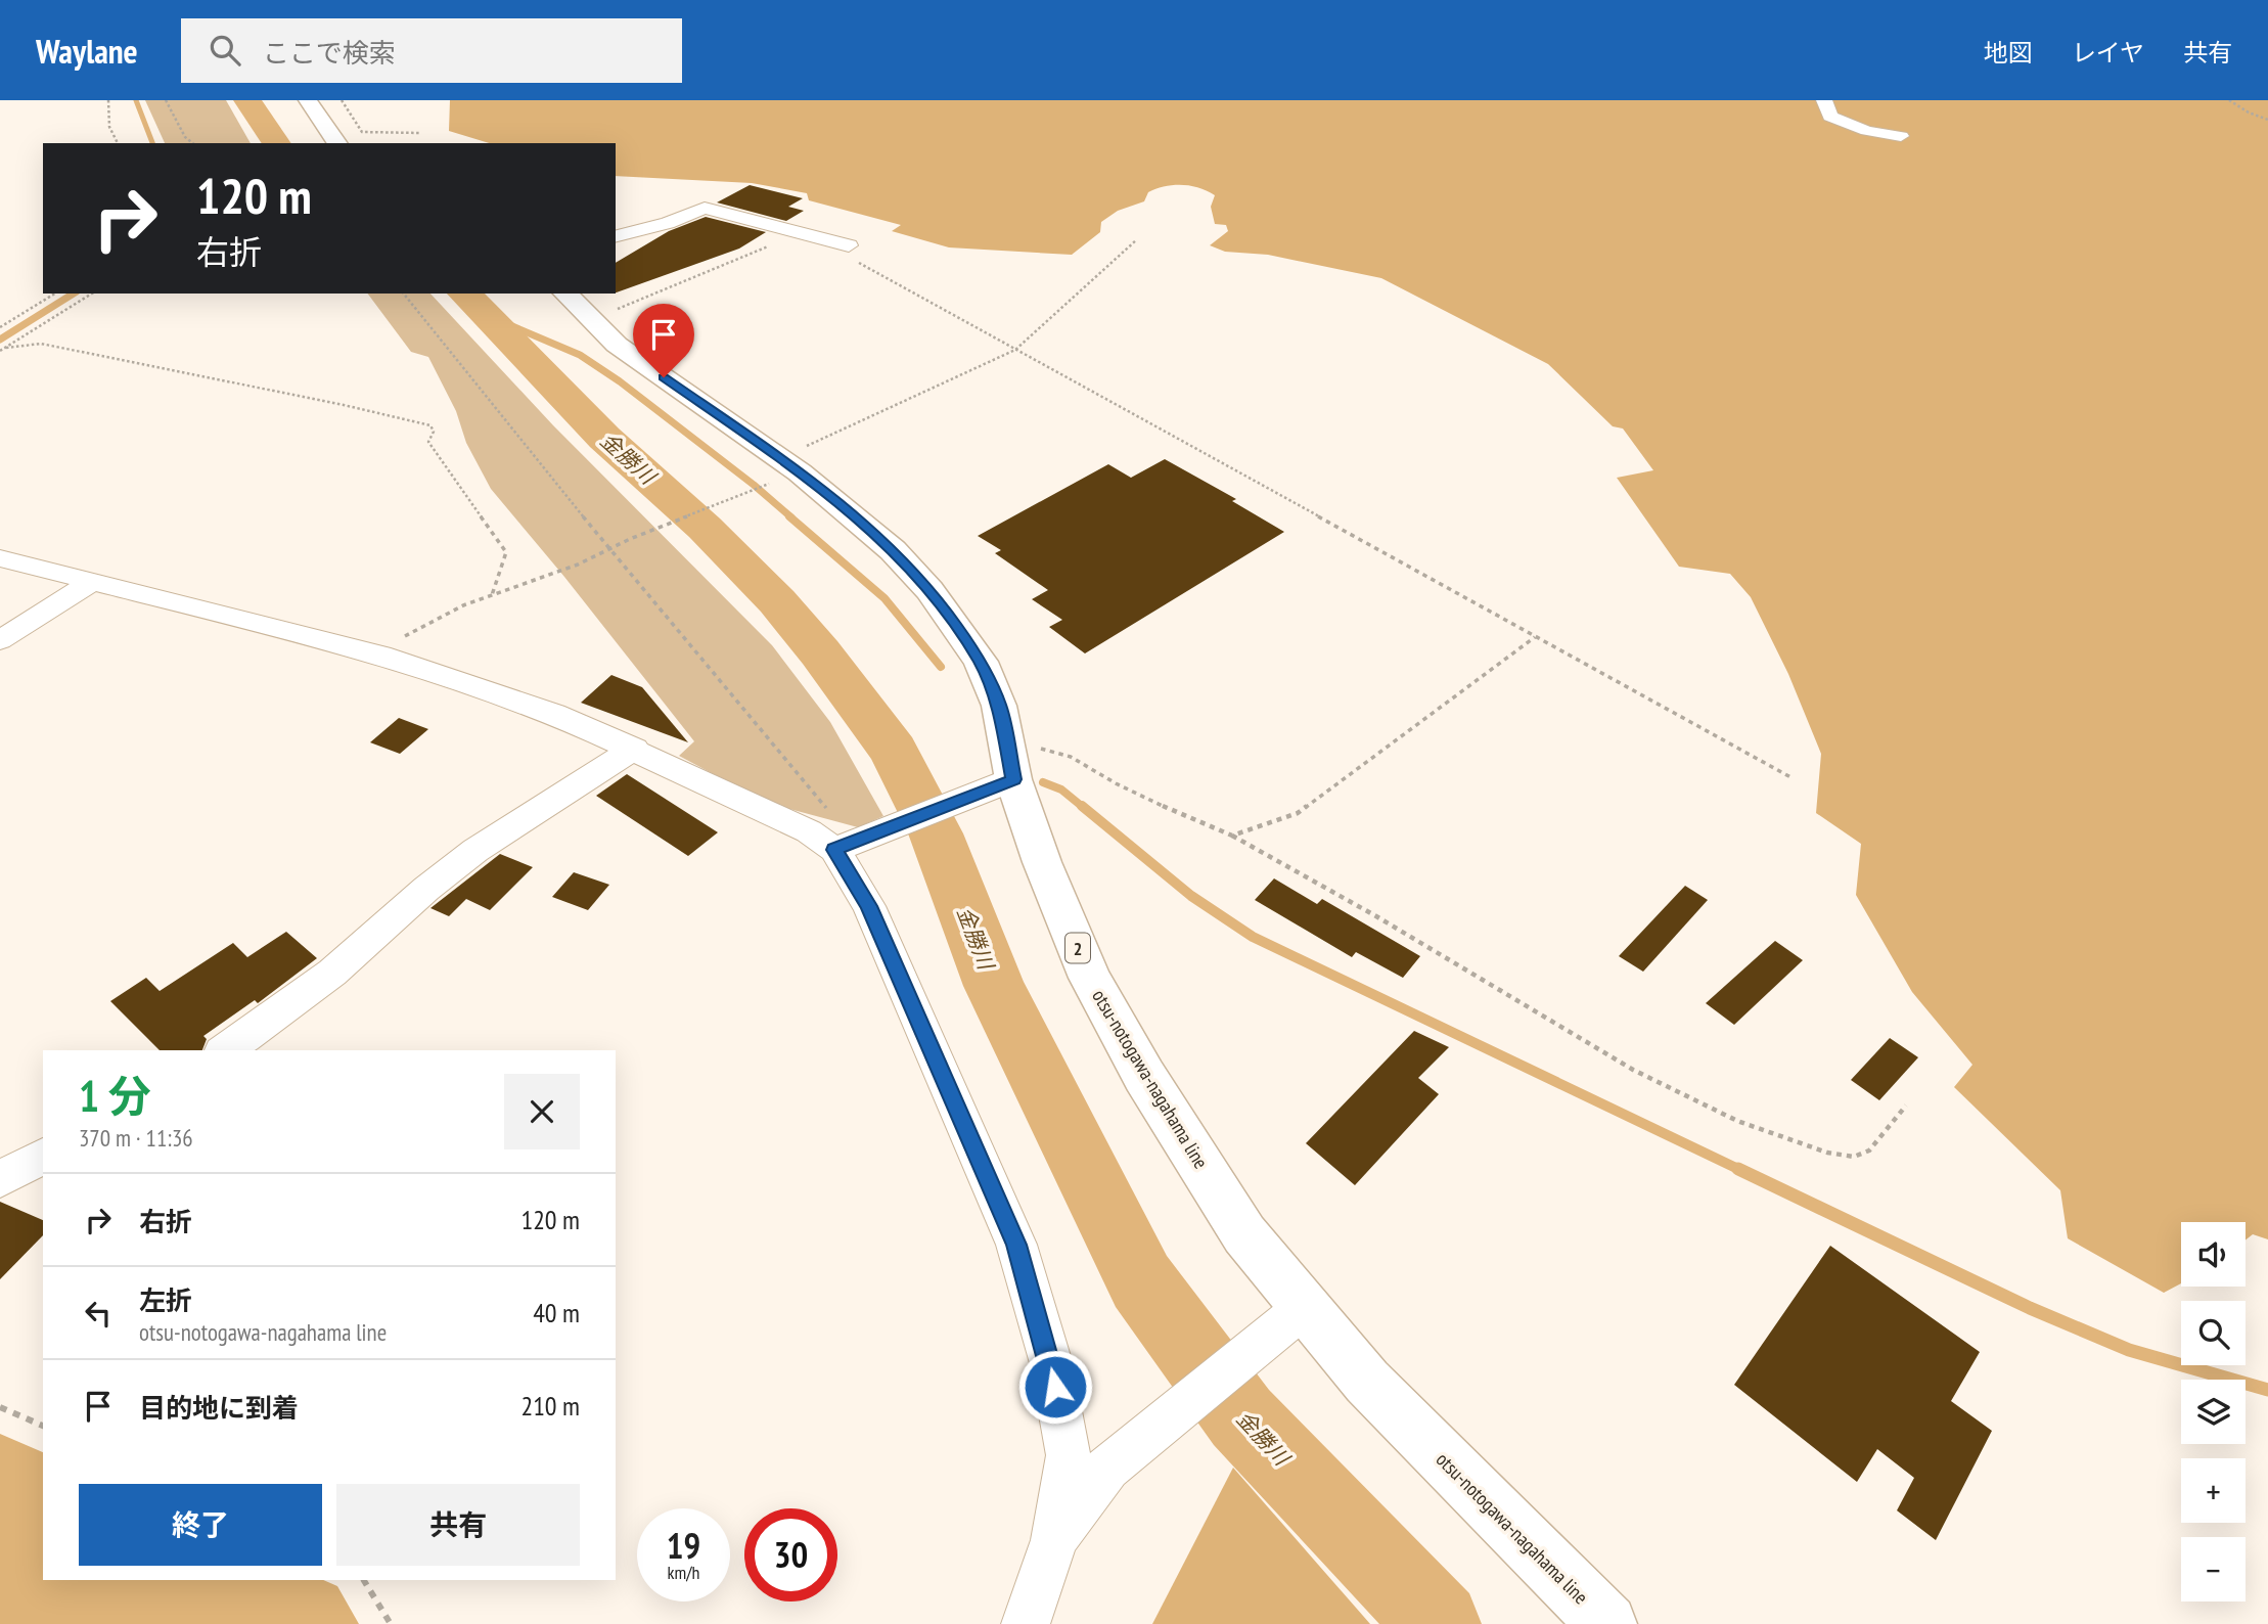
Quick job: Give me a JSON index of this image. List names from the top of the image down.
{
  "streets": {
    "main road": ["2", "otsu-notogawa-nagahama line"]
  },
  "water": ["金勝川"],
  "page": {
    "header": "Waylane",
    "search": "ここで検索",
    "nav": ["地図", "レイヤ", "共有"],
    "turn": ["120 m", "右折"],
    "heading": ["1 分", "370 m · 11:36"],
    "list": [
      {
        "name": "右折",
        "value": "120 m"
      },
      {
        "name": "左折",
        "note": "otsu-notogawa-nagahama line",
        "value": "40 m"
      },
      {
        "name": "目的地に到着",
        "value": "210 m"
      }
    ],
    "map_buttons": ["+", "−"],
    "buttons": ["終了", "共有"],
    "speed": "19 km/h",
    "limit": "30"
  }
}
